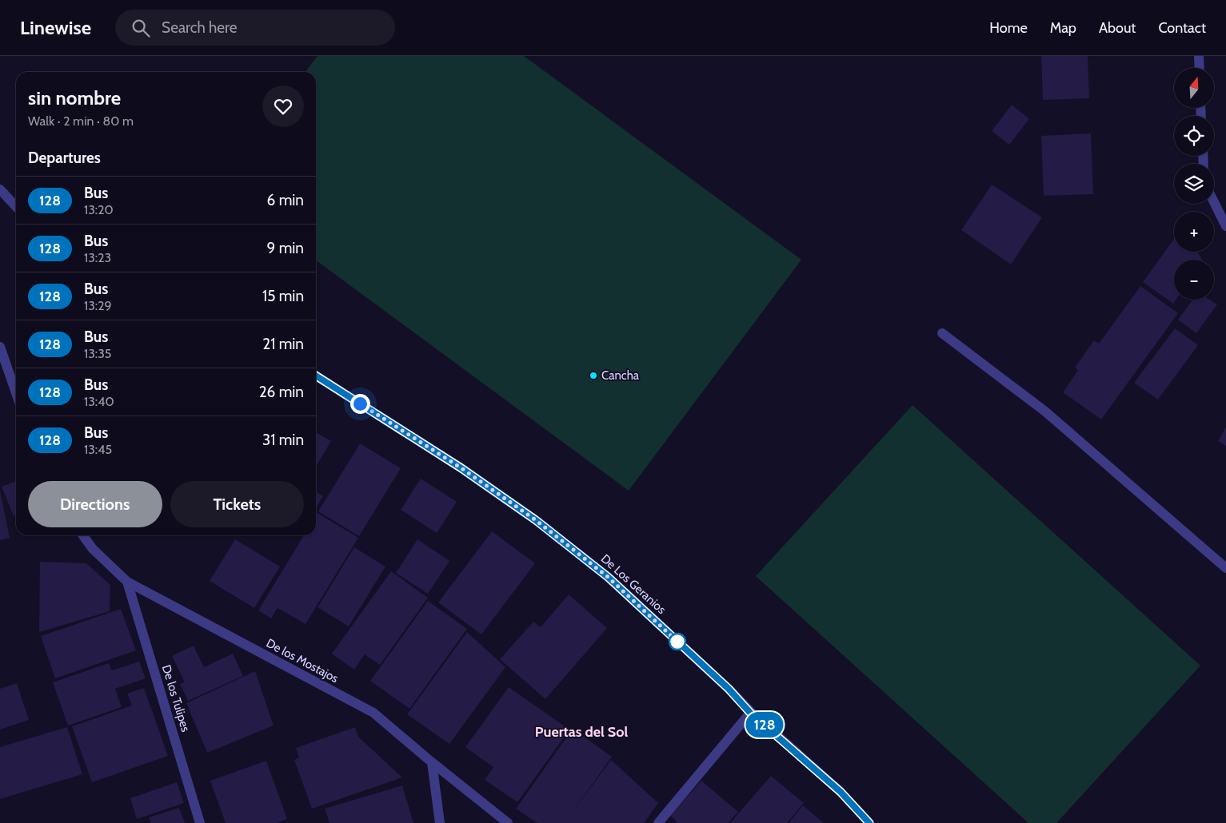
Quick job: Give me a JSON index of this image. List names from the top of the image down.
{
  "streets": {
    "street": ["De Los Geranios", "De los Mostajos", "De los Tulipes"]
  },
  "crossings": [
    ["De los Mostajos", "De los Tulipes"]
  ],
  "districts": ["Puertas del Sol"],
  "places": ["Cancha"],
  "lines": ["bus line 128"],
  "north": "top",
  "page": {
    "header": "Linewise",
    "search": "Search here",
    "nav": [
      "Home",
      "Map",
      "About",
      "Contact"
    ],
    "on_map": "128",
    "map_buttons": ["+", "−"],
    "heading": [
      ["sin nombre", "Walk · 2 min · 80 m"],
      "Departures"
    ],
    "list": [
      {
        "mark": "128",
        "name": "Bus",
        "note": "13:20",
        "value": "6 min"
      },
      {
        "mark": "128",
        "name": "Bus",
        "note": "13:23",
        "value": "9 min"
      },
      {
        "mark": "128",
        "name": "Bus",
        "note": "13:29",
        "value": "15 min"
      },
      {
        "mark": "128",
        "name": "Bus",
        "note": "13:35",
        "value": "21 min"
      },
      {
        "mark": "128",
        "name": "Bus",
        "note": "13:40",
        "value": "26 min"
      },
      {
        "mark": "128",
        "name": "Bus",
        "note": "13:45",
        "value": "31 min"
      }
    ],
    "buttons": ["Directions", "Tickets"]
  }
}
